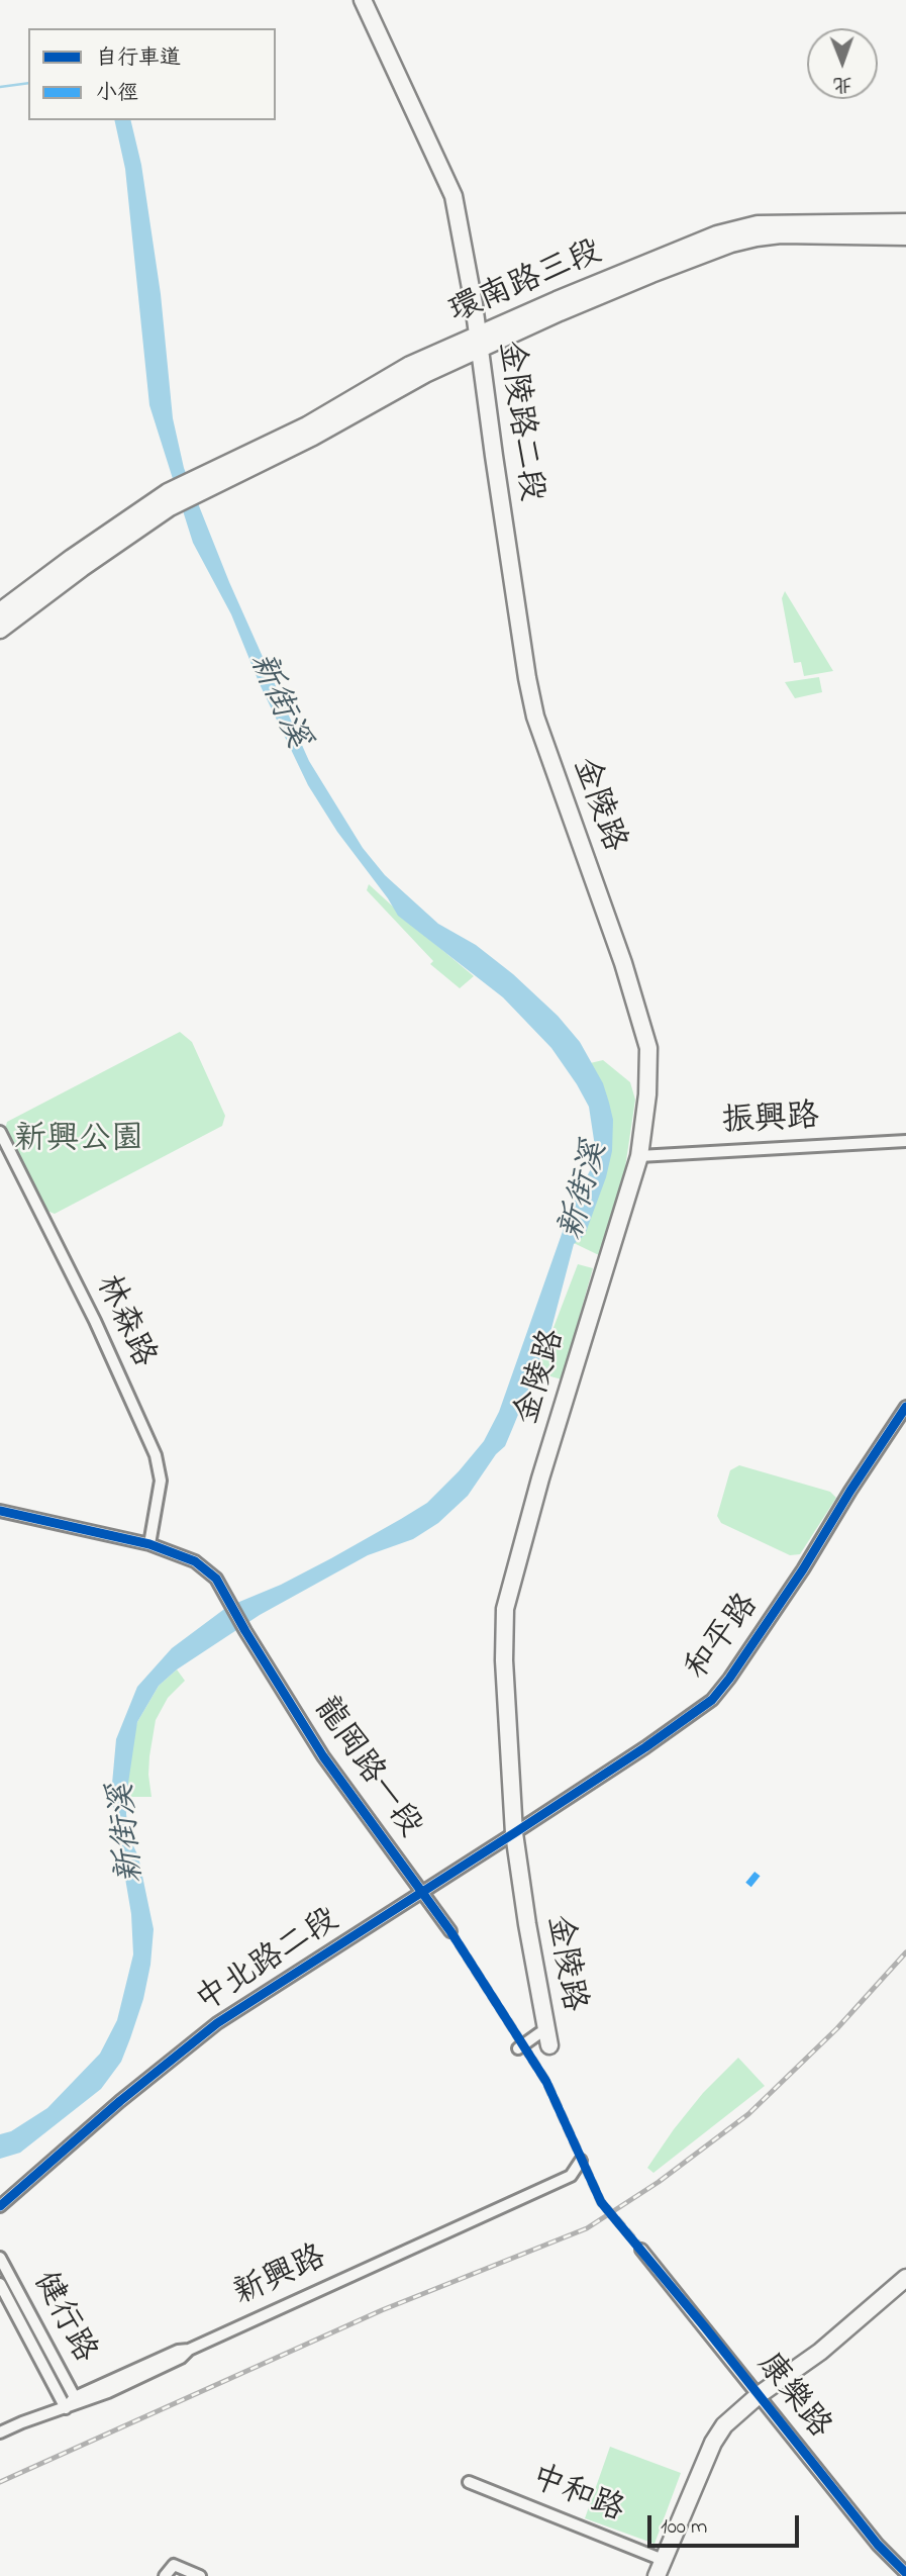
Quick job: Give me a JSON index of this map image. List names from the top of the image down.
{
  "streets": {
    "main road": ["環南路三段", "金陵路二段", "金陵路"],
    "street": [
      "振興路",
      "林森路",
      "和平路",
      "龍岡路一段",
      "中北路二段",
      "新興路",
      "健行路",
      "康樂路",
      "中和路"
    ]
  },
  "crossings": [
    ["環南路三段", "金陵路二段"],
    ["金陵路二段", "金陵路"],
    ["金陵路", "振興路"],
    ["金陵路", "和平路"],
    ["金陵路", "中北路二段"],
    ["林森路", "龍岡路一段"],
    ["和平路", "中北路二段"],
    ["龍岡路一段", "中北路二段"],
    ["新興路", "健行路"]
  ],
  "water": ["新街溪"],
  "parks": ["新興公園"],
  "legend": ["自行車道", "小徑"],
  "scale_bar": "100 m",
  "north": "bottom"
}
